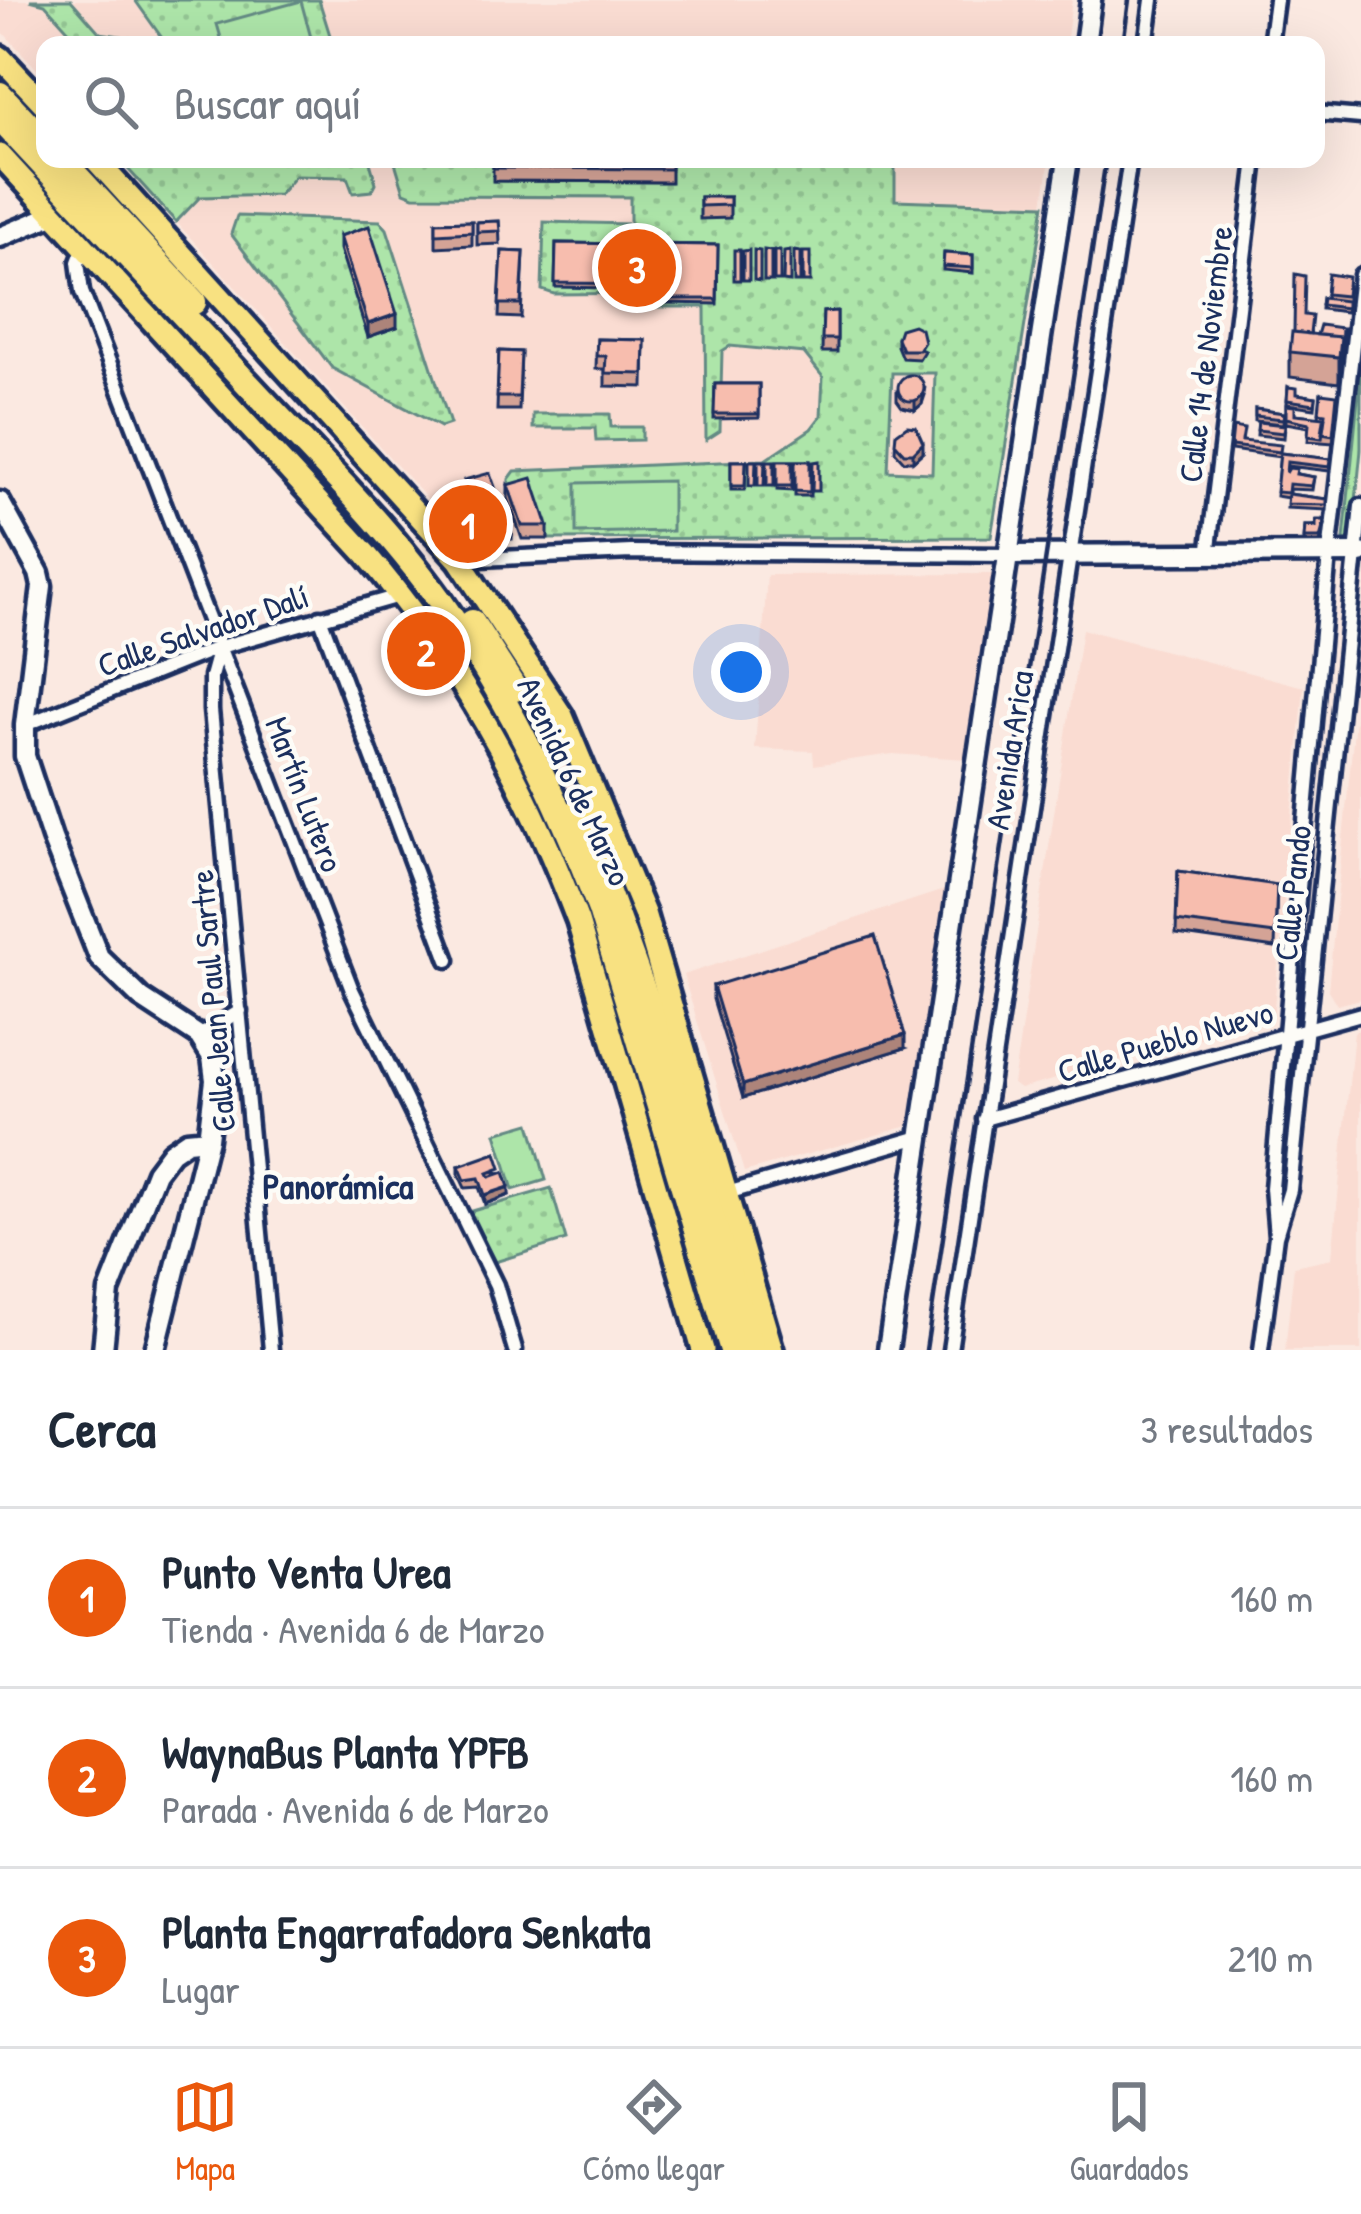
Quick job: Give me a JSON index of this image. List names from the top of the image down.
{
  "streets": {
    "highway": ["Avenida 6 de Marzo"],
    "main road": ["Avenida Arica"],
    "street": [
      "Calle 14 de Noviembre",
      "Calle Salvador Dalí",
      "Martín Lutero",
      "Calle Pando",
      "Calle Jean Paul Sartre",
      "Calle Pueblo Nuevo"
    ]
  },
  "crossings": [
    ["Calle Salvador Dalí", "Avenida 6 de Marzo"],
    ["Calle Salvador Dalí", "Martín Lutero"],
    ["Calle Salvador Dalí", "Calle Jean Paul Sartre"],
    ["Avenida Arica", "Calle Pueblo Nuevo"],
    ["Avenida 6 de Marzo", "Martín Lutero"],
    ["Martín Lutero", "Calle Jean Paul Sartre"],
    ["Calle Pando", "Calle Pueblo Nuevo"]
  ],
  "districts": ["Panorámica"],
  "page": {
    "search": "Buscar aquí",
    "pins": ["3", "1", "2"],
    "heading": ["Cerca", "3 resultados"],
    "list": [
      {
        "mark": "1",
        "name": "Punto Venta Urea",
        "note": "Tienda · Avenida 6 de Marzo",
        "value": "160 m"
      },
      {
        "mark": "2",
        "name": "WaynaBus Planta YPFB",
        "note": "Parada · Avenida 6 de Marzo",
        "value": "160 m"
      },
      {
        "mark": "3",
        "name": "Planta Engarrafadora Senkata",
        "note": "Lugar",
        "value": "210 m"
      }
    ],
    "nav": ["Mapa", "Cómo llegar", "Guardados"]
  }
}
